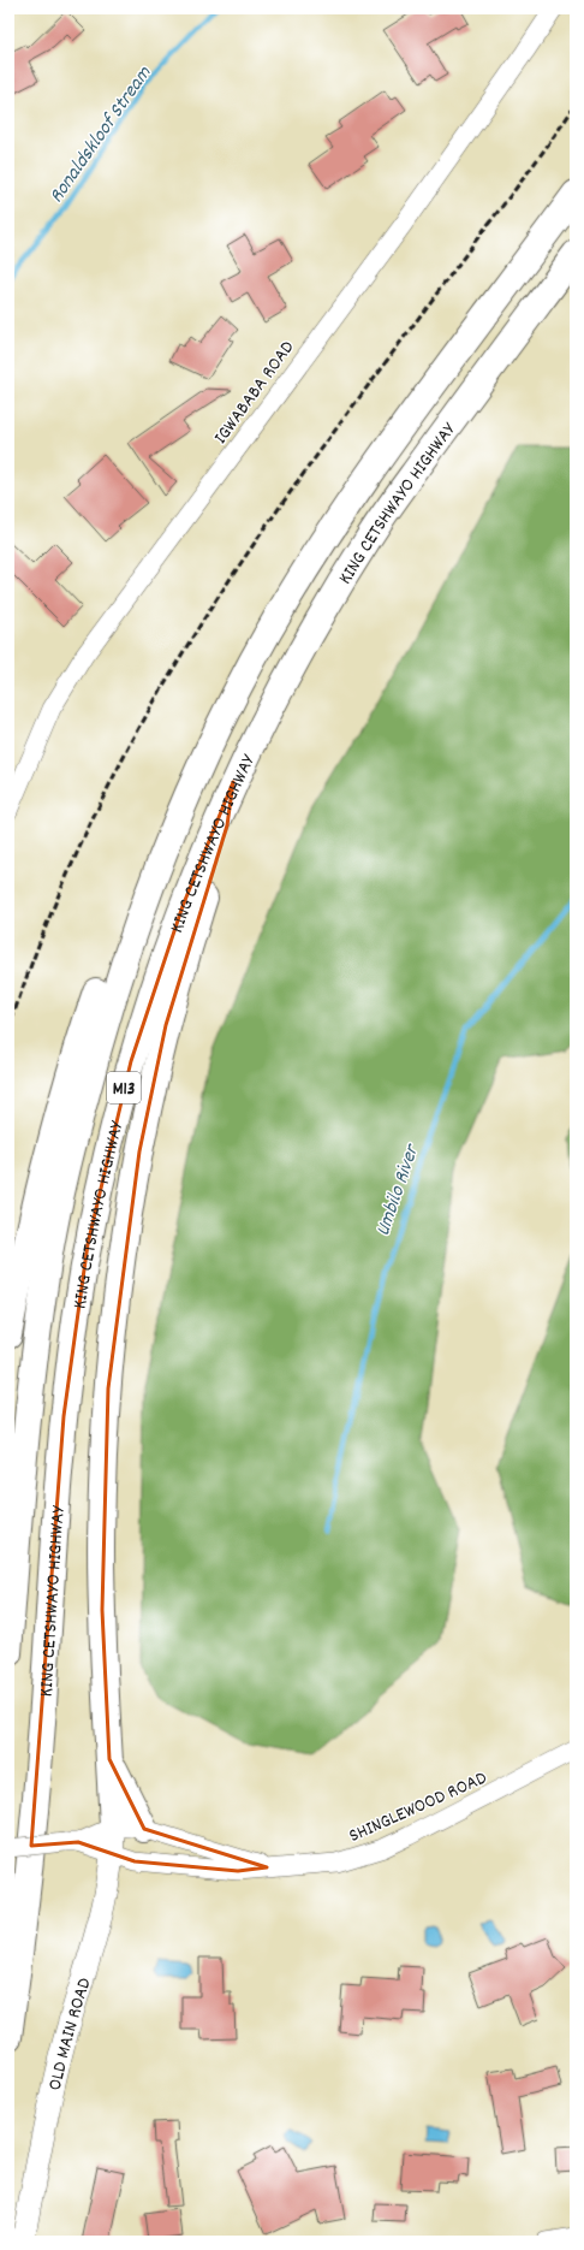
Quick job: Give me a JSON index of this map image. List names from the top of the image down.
{
  "streets": {
    "highway": ["KING CETSHWAYO HIGHWAY", "M13"],
    "street": ["IGWABABA ROAD", "SHINGLEWOOD ROAD", "OLD MAIN ROAD"]
  },
  "crossings": [
    ["SHINGLEWOOD ROAD", "OLD MAIN ROAD"]
  ],
  "water": ["Ronaldskloof Stream", "Umbilo River"]
}
